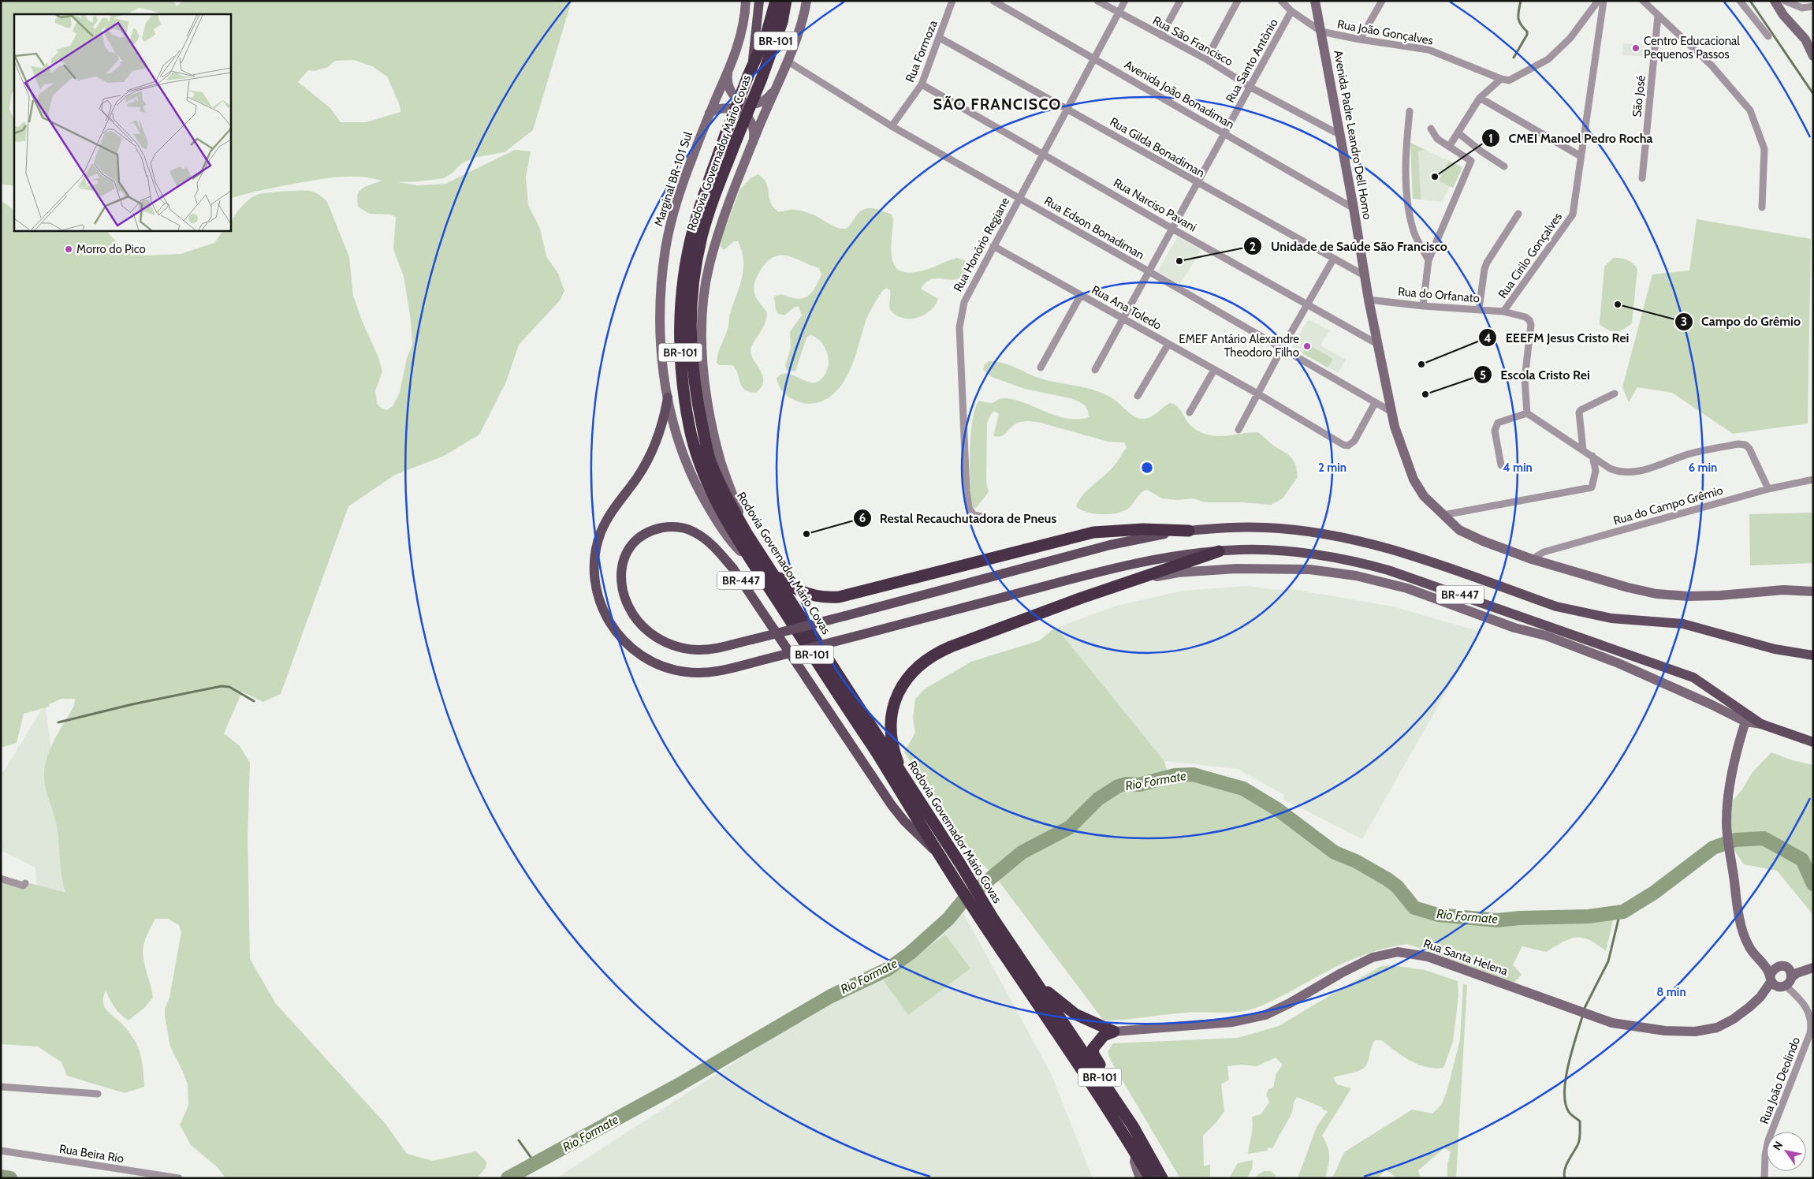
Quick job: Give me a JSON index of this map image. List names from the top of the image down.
{
  "streets": {
    "highway": ["BR-101", "Rodovia Governador Mário Covas"],
    "main road": ["BR-447"],
    "street": [
      "Rua João Gonçalves",
      "Rua São Francisco",
      "Rua Formoza",
      "Rua Santo Antônio",
      "Avenida João Bonadiman",
      "São José",
      "Avenida Padre Leandro Dell Homo",
      "Rua Gilda Bonadiman",
      "Marginal BR-101 Sul",
      "Rua Narciso Pavani",
      "Rua Edson Bonadiman",
      "Rua Honório Regiane",
      "Rua Cirilo Gonçalves",
      "Rua do Orfanato",
      "Rua Ana Toledo",
      "Rua do Campo Grêmio",
      "Rua Santa Helena",
      "Rua João Deolindo",
      "Rua Beira Rio"
    ]
  },
  "crossings": [
    ["Rua João Gonçalves", "Avenida Padre Leandro Dell Homo"],
    ["Rua São Francisco", "Rua Santo Antônio"],
    ["Rua São Francisco", "Avenida Padre Leandro Dell Homo"],
    ["Rua São Francisco", "Rua Honório Regiane"],
    ["Rua Formoza", "Rua Gilda Bonadiman"],
    ["Rua Formoza", "Rua Narciso Pavani"],
    ["Rua Formoza", "Rua Edson Bonadiman"],
    ["Rua Santo Antônio", "Avenida João Bonadiman"],
    ["Rua Santo Antônio", "Rua Gilda Bonadiman"],
    ["Rua Santo Antônio", "Rua Narciso Pavani"],
    ["Rua Santo Antônio", "Rua Edson Bonadiman"],
    ["Rua Santo Antônio", "Rua Ana Toledo"],
    ["Avenida João Bonadiman", "Avenida Padre Leandro Dell Homo"],
    ["Avenida João Bonadiman", "Rua Honório Regiane"],
    ["Avenida Padre Leandro Dell Homo", "Rua Gilda Bonadiman"],
    ["Avenida Padre Leandro Dell Homo", "Rua Narciso Pavani"],
    ["Avenida Padre Leandro Dell Homo", "Rua Edson Bonadiman"],
    ["Avenida Padre Leandro Dell Homo", "Rua do Orfanato"],
    ["Avenida Padre Leandro Dell Homo", "Rua do Campo Grêmio"],
    ["Rua Gilda Bonadiman", "Rua Honório Regiane"],
    ["Rodovia Governador Mário Covas", "Marginal BR-101 Sul"],
    ["Rodovia Governador Mário Covas", "BR-447"],
    ["Marginal BR-101 Sul", "BR-447"],
    ["Rua Narciso Pavani", "Rua Honório Regiane"],
    ["Rua Edson Bonadiman", "Rua Honório Regiane"],
    ["Rua Edson Bonadiman", "Rua Ana Toledo"],
    ["Rua Honório Regiane", "Rua Ana Toledo"],
    ["Rua Cirilo Gonçalves", "Rua do Orfanato"],
    ["Rua Santa Helena", "Rua João Deolindo"]
  ],
  "districts": ["SÃO FRANCISCO"],
  "water": ["Rio Formate"],
  "places": [
    "Centro Educacional Pequenos Passos",
    "CMEI Manoel Pedro Rocha",
    "Morro do Pico",
    "Unidade de Saúde São Francisco",
    "Campo do Grêmio",
    "EMEF Antário Alexandre Theodoro Filho",
    "EEEFM Jesus Cristo Rei",
    "Escola Cristo Rei",
    "Restal Recauchutadora de Pneus"
  ],
  "north": "top left",
  "rings": [
    "2 min",
    "4 min",
    "6 min",
    "8 min"
  ]
}
